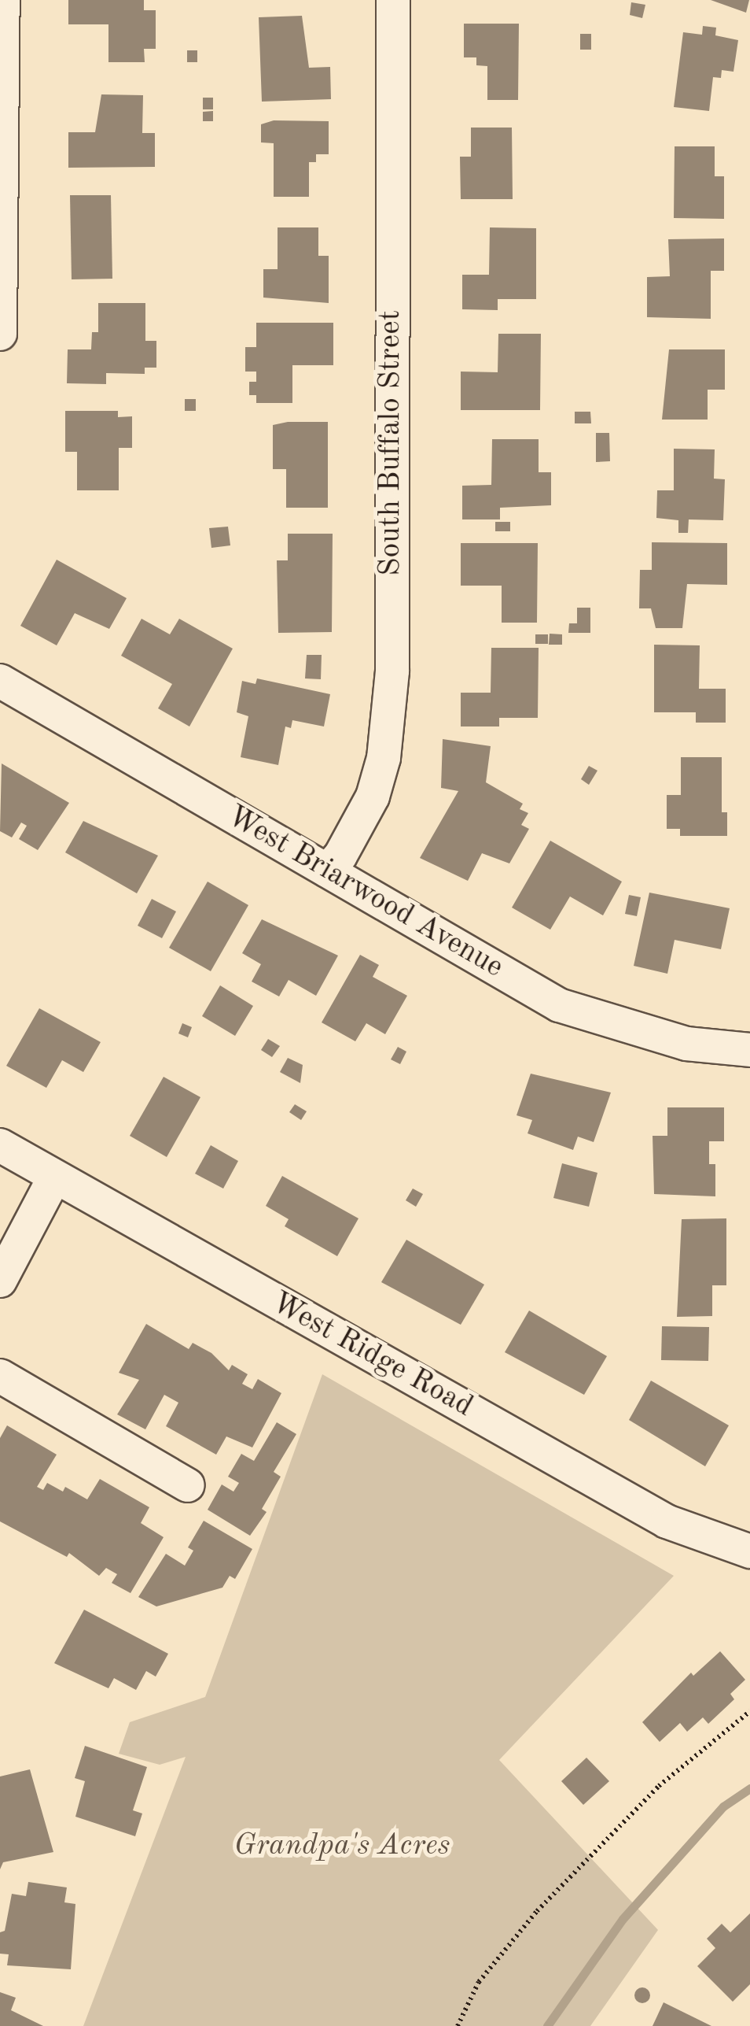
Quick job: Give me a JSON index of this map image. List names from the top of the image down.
{
  "streets": {
    "street": ["South Buffalo Street", "West Briarwood Avenue", "West Ridge Road"]
  },
  "crossings": [
    ["South Buffalo Street", "West Briarwood Avenue"]
  ],
  "parks": ["Grandpa's Acres"]
}
